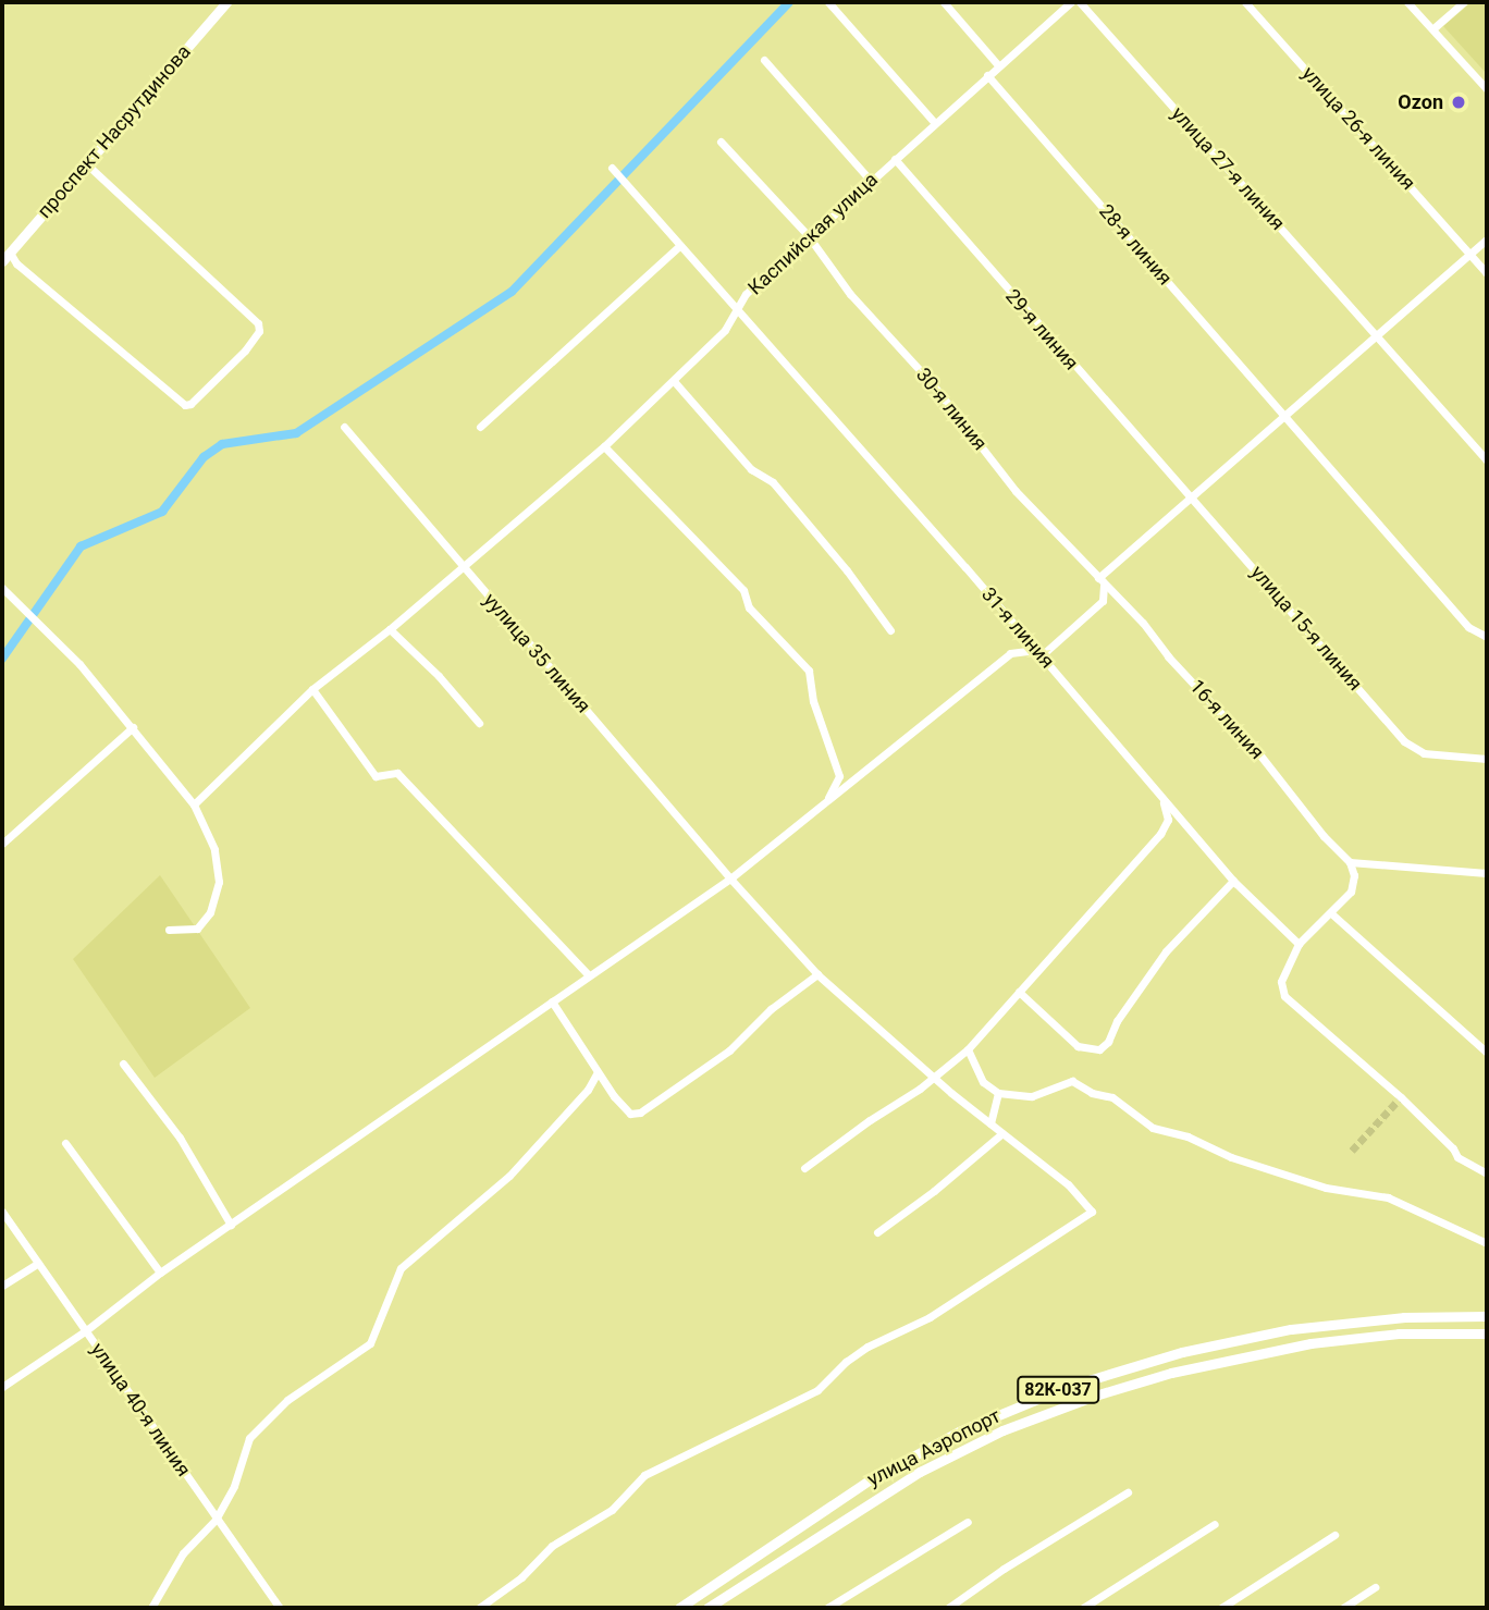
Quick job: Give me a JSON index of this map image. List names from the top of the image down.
{
  "streets": {
    "main road": ["проспект Насрутдинова", "82К-037", "улица Аэропорт"],
    "street": [
      "улица 26-я линия",
      "улица 27-я линия",
      "Каспийская улица",
      "28-я линия",
      "29-я линия",
      "30-я линия",
      "31-я линия",
      "улица 15-я линия",
      "уулица 35 линия",
      "16-я линия",
      "улица 40-я линия"
    ]
  },
  "crossings": [
    ["Каспийская улица", "28-я линия"],
    ["Каспийская улица", "29-я линия"],
    ["Каспийская улица", "30-я линия"],
    ["Каспийская улица", "31-я линия"],
    ["Каспийская улица", "уулица 35 линия"],
    ["29-я линия", "улица 15-я линия"],
    ["30-я линия", "16-я линия"]
  ],
  "places": ["Ozon"]
}
